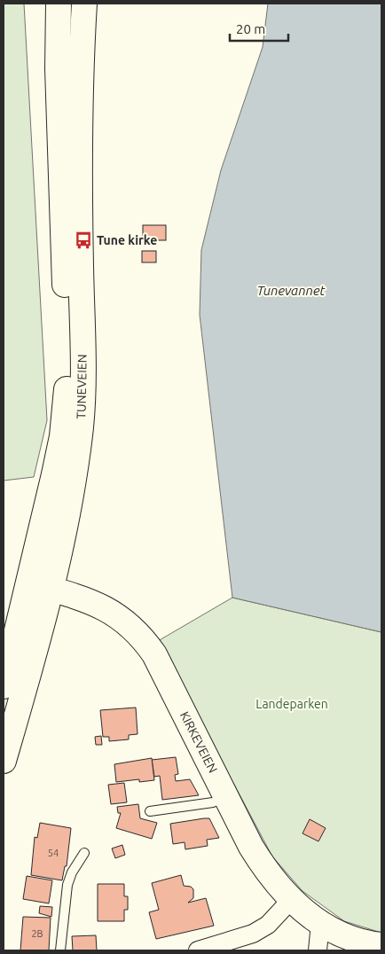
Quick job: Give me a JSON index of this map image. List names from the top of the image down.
{
  "streets": {
    "main road": ["TUNEVEIEN", "KIRKEVEIEN"]
  },
  "crossings": [
    ["TUNEVEIEN", "KIRKEVEIEN"]
  ],
  "water": ["Tunevannet"],
  "parks": ["Landeparken"],
  "places": {
    "bus stop": ["Tune kirke"]
  },
  "house_numbers": ["54", "2B"],
  "scale_bar": "20 m"
}
